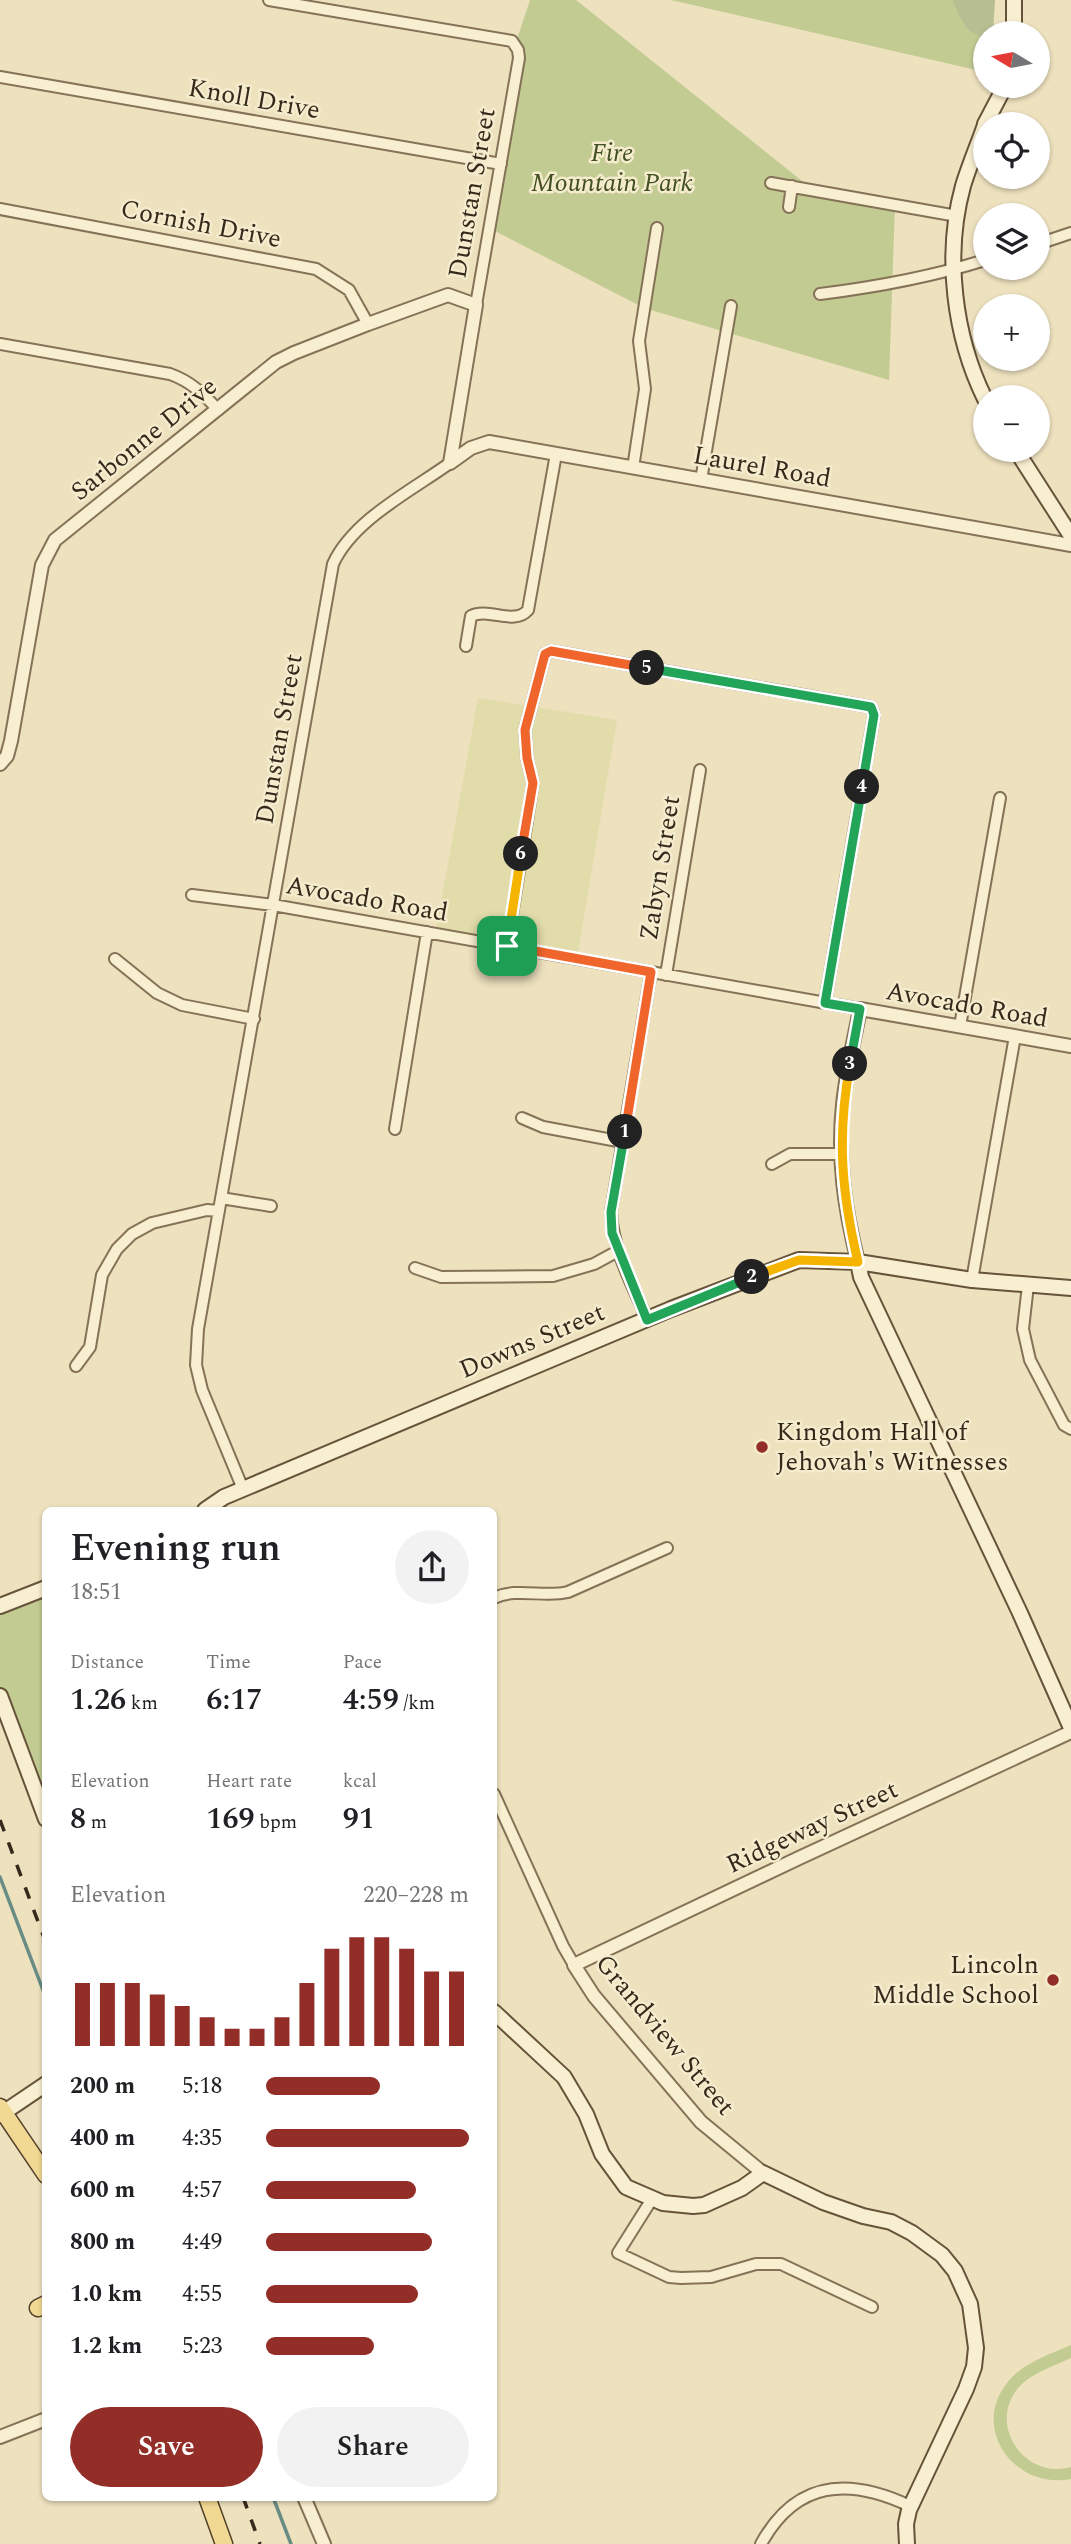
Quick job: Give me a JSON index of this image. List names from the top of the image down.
{
  "streets": {
    "main road": ["Downs Street", "Grandview Street"],
    "street": [
      "Knoll Drive",
      "Dunstan Street",
      "Cornish Drive",
      "Sarbonne Drive",
      "Laurel Road",
      "Zabyn Street",
      "Avocado Road",
      "Ridgeway Street"
    ]
  },
  "crossings": [
    ["Knoll Drive", "Dunstan Street"],
    ["Dunstan Street", "Sarbonne Drive"],
    ["Dunstan Street", "Laurel Road"],
    ["Dunstan Street", "Avocado Road"],
    ["Dunstan Street", "Downs Street"],
    ["Cornish Drive", "Sarbonne Drive"],
    ["Zabyn Street", "Avocado Road"],
    ["Zabyn Street", "Downs Street"],
    ["Ridgeway Street", "Grandview Street"]
  ],
  "parks": ["Fire Mountain Park"],
  "places": ["Kingdom Hall of Jehovah's Witnesses", "Lincoln Middle School"],
  "north": "left",
  "page": {
    "map_buttons": ["+", "−"],
    "pins": [
      "5",
      "4",
      "6",
      "3",
      "1",
      "2"
    ],
    "heading": ["Evening run", "18:51"],
    "stats": [
      ["Distance", "1.26 km"],
      ["Time", "6:17"],
      ["Pace", "4:59 /km"],
      ["Elevation", "8 m"],
      ["Heart rate", "169 bpm"],
      ["kcal", "91"]
    ],
    "chart": ["Elevation", "220–228 m"],
    "list": [
      {
        "name": "200 m",
        "note": "5:18"
      },
      {
        "name": "400 m",
        "note": "4:35"
      },
      {
        "name": "600 m",
        "note": "4:57"
      },
      {
        "name": "800 m",
        "note": "4:49"
      },
      {
        "name": "1.0 km",
        "note": "4:55"
      },
      {
        "name": "1.2 km",
        "note": "5:23"
      }
    ],
    "buttons": ["Save", "Share"]
  }
}
